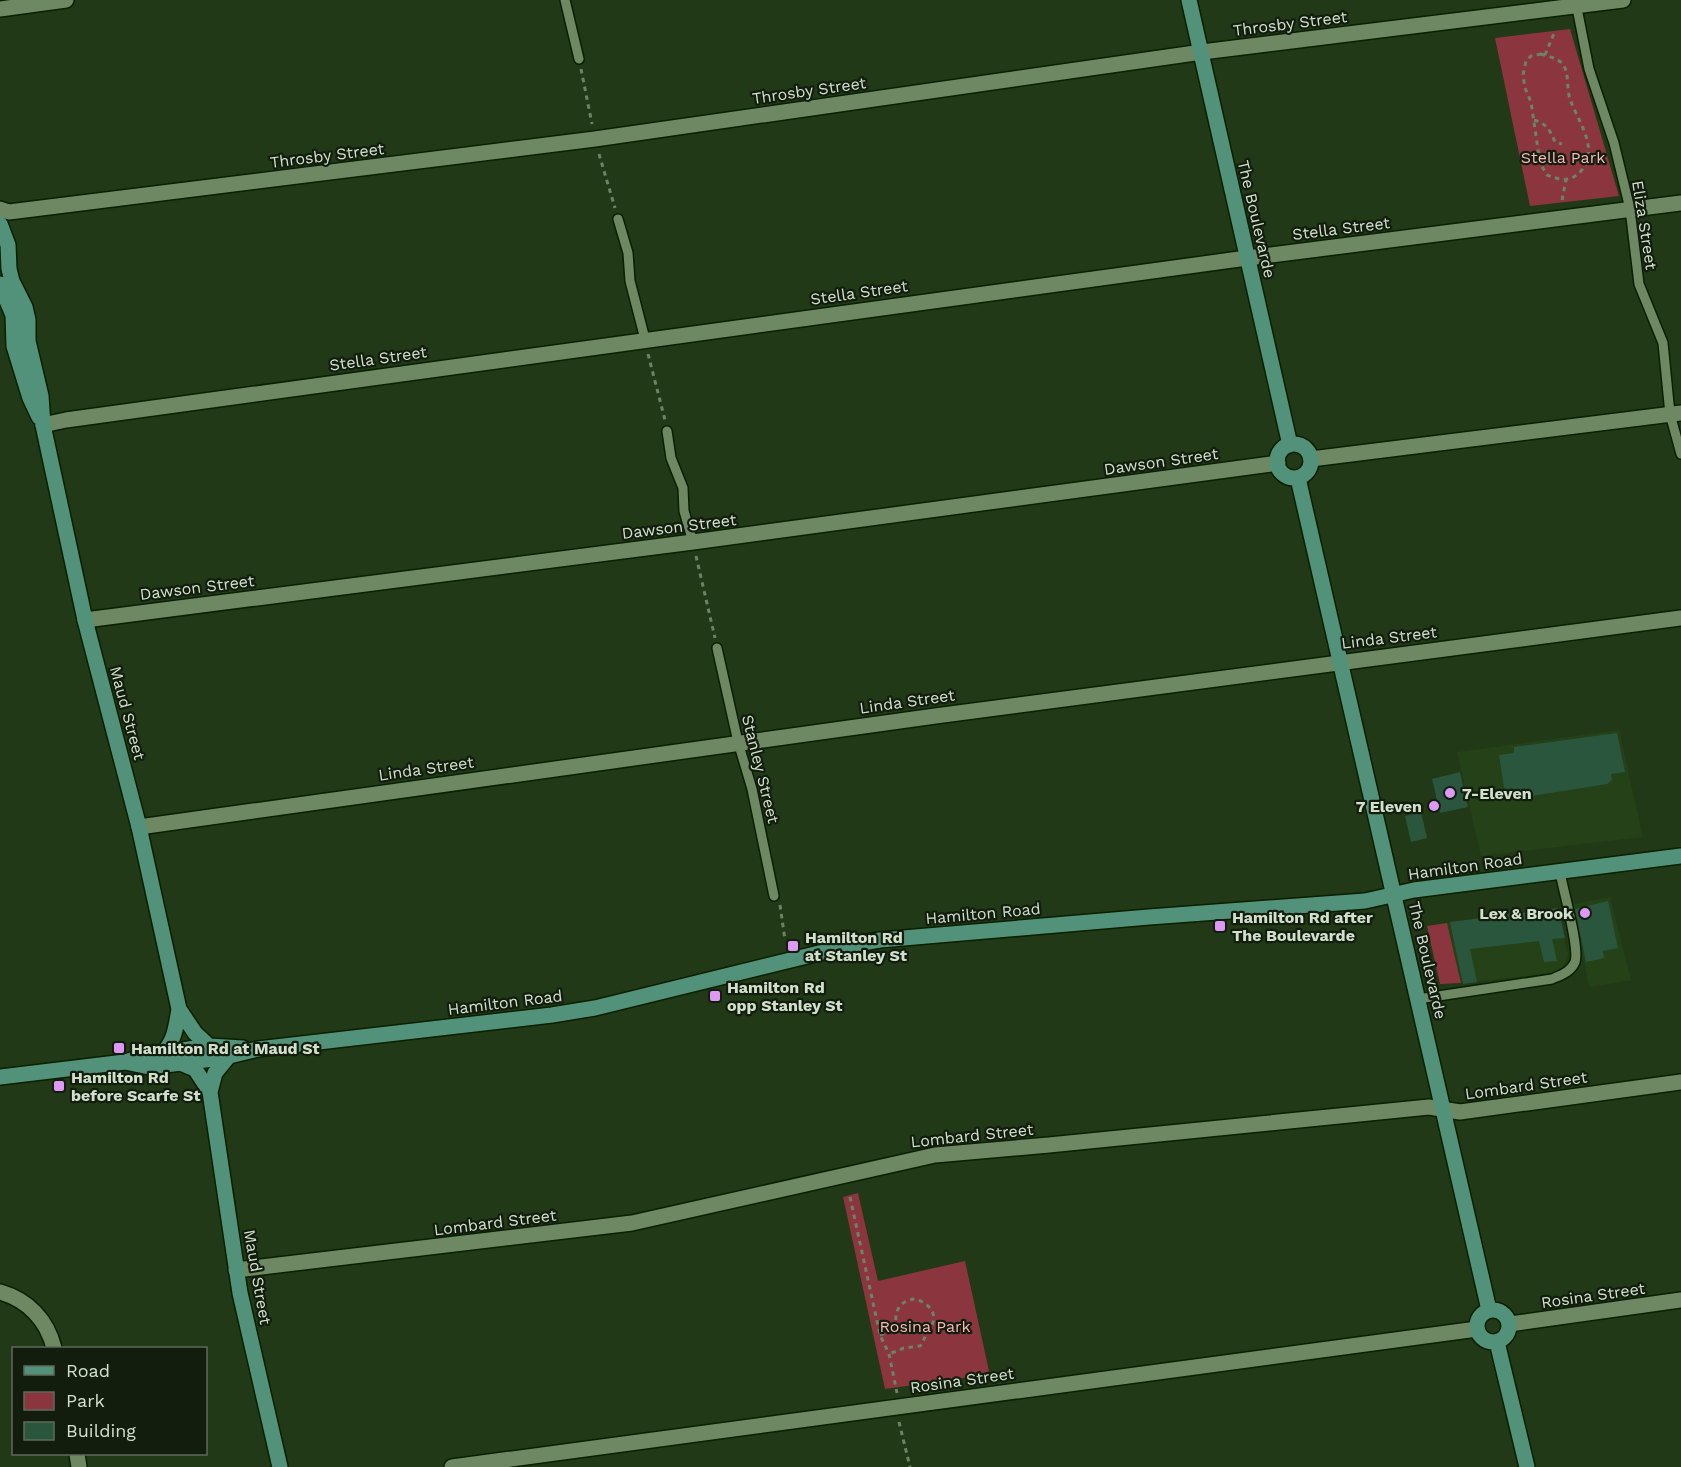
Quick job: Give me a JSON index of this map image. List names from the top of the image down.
{
  "streets": {
    "street": [
      "Throsby Street",
      "The Boulevarde",
      "Stella Street",
      "Dawson Street",
      "Linda Street",
      "Maud Street",
      "Hamilton Road",
      "Lombard Street",
      "Rosina Street"
    ],
    "lane": ["Eliza Street", "Stanley Street"]
  },
  "crossings": [
    ["Throsby Street", "The Boulevarde"],
    ["Throsby Street", "Eliza Street"],
    ["The Boulevarde", "Stella Street"],
    ["The Boulevarde", "Dawson Street"],
    ["The Boulevarde", "Linda Street"],
    ["The Boulevarde", "Hamilton Road"],
    ["The Boulevarde", "Lombard Street"],
    ["The Boulevarde", "Rosina Street"],
    ["Eliza Street", "Stella Street"],
    ["Stella Street", "Maud Street"],
    ["Dawson Street", "Maud Street"],
    ["Linda Street", "Maud Street"],
    ["Linda Street", "Stanley Street"],
    ["Maud Street", "Hamilton Road"],
    ["Maud Street", "Lombard Street"]
  ],
  "parks": ["Stella Park", "Rosina Park"],
  "places": {
    "other": ["7-Eleven", "7 Eleven", "Lex & Brook"],
    "transit": [
      "Hamilton Rd after The Boulevarde",
      "Hamilton Rd at Stanley St",
      "Hamilton Rd opp Stanley St",
      "Hamilton Rd at Maud St",
      "Hamilton Rd before Scarfe St"
    ]
  },
  "legend": ["Road", "Park", "Building"]
}
